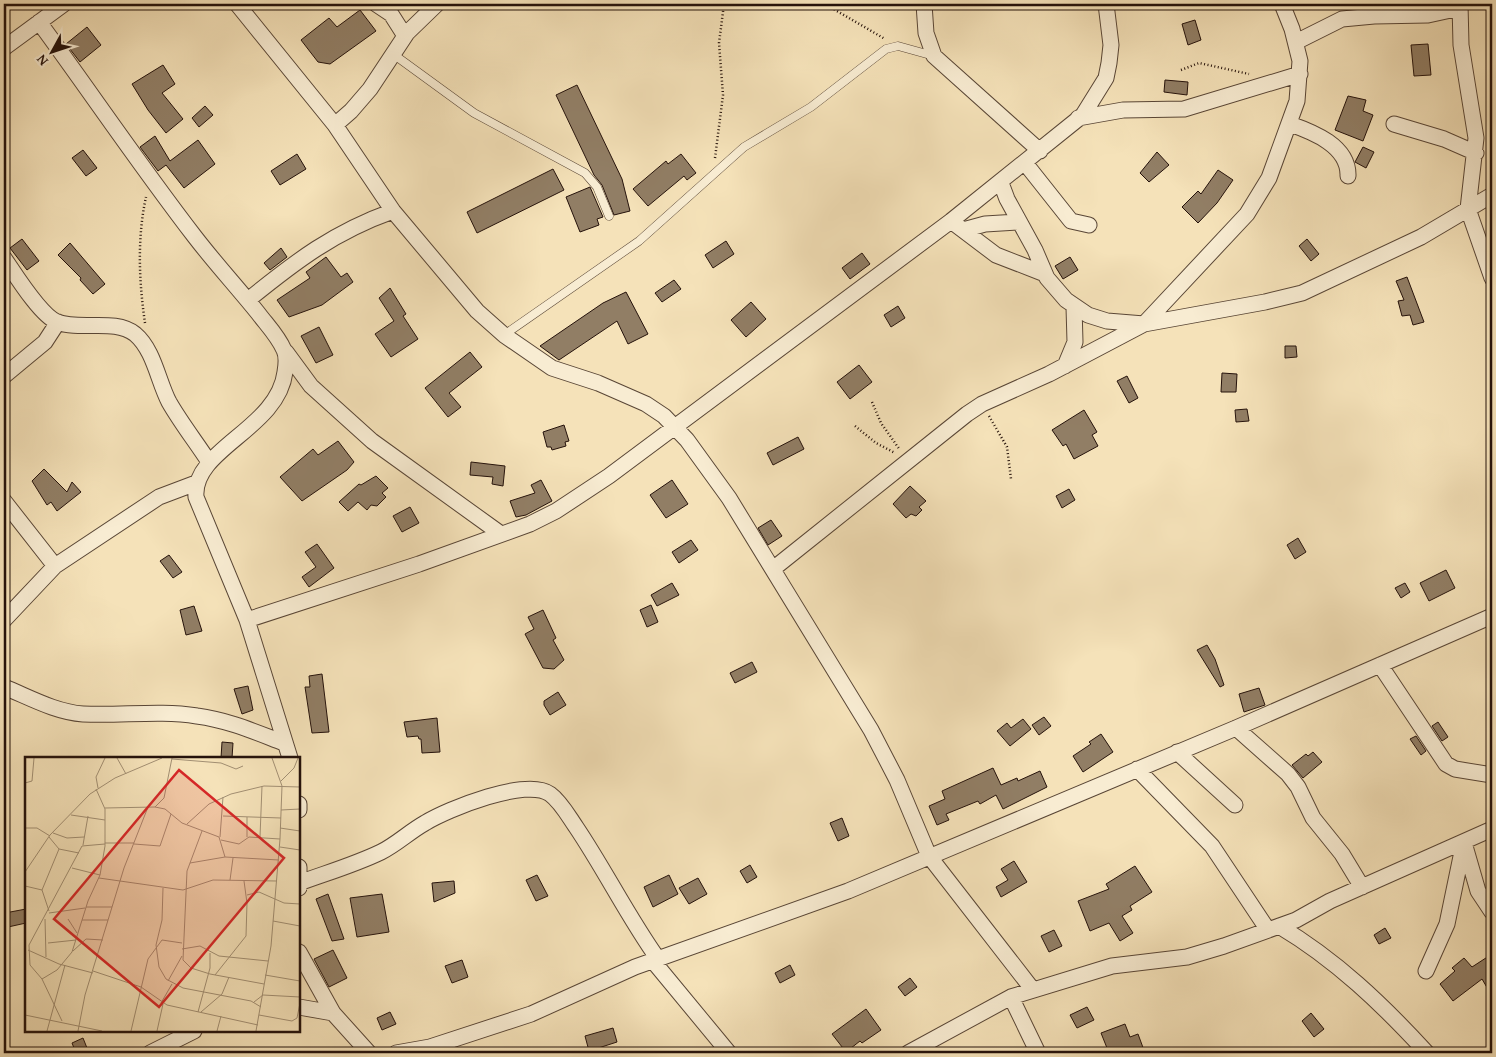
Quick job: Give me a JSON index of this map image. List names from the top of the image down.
{
  "north": "bottom left"
}
